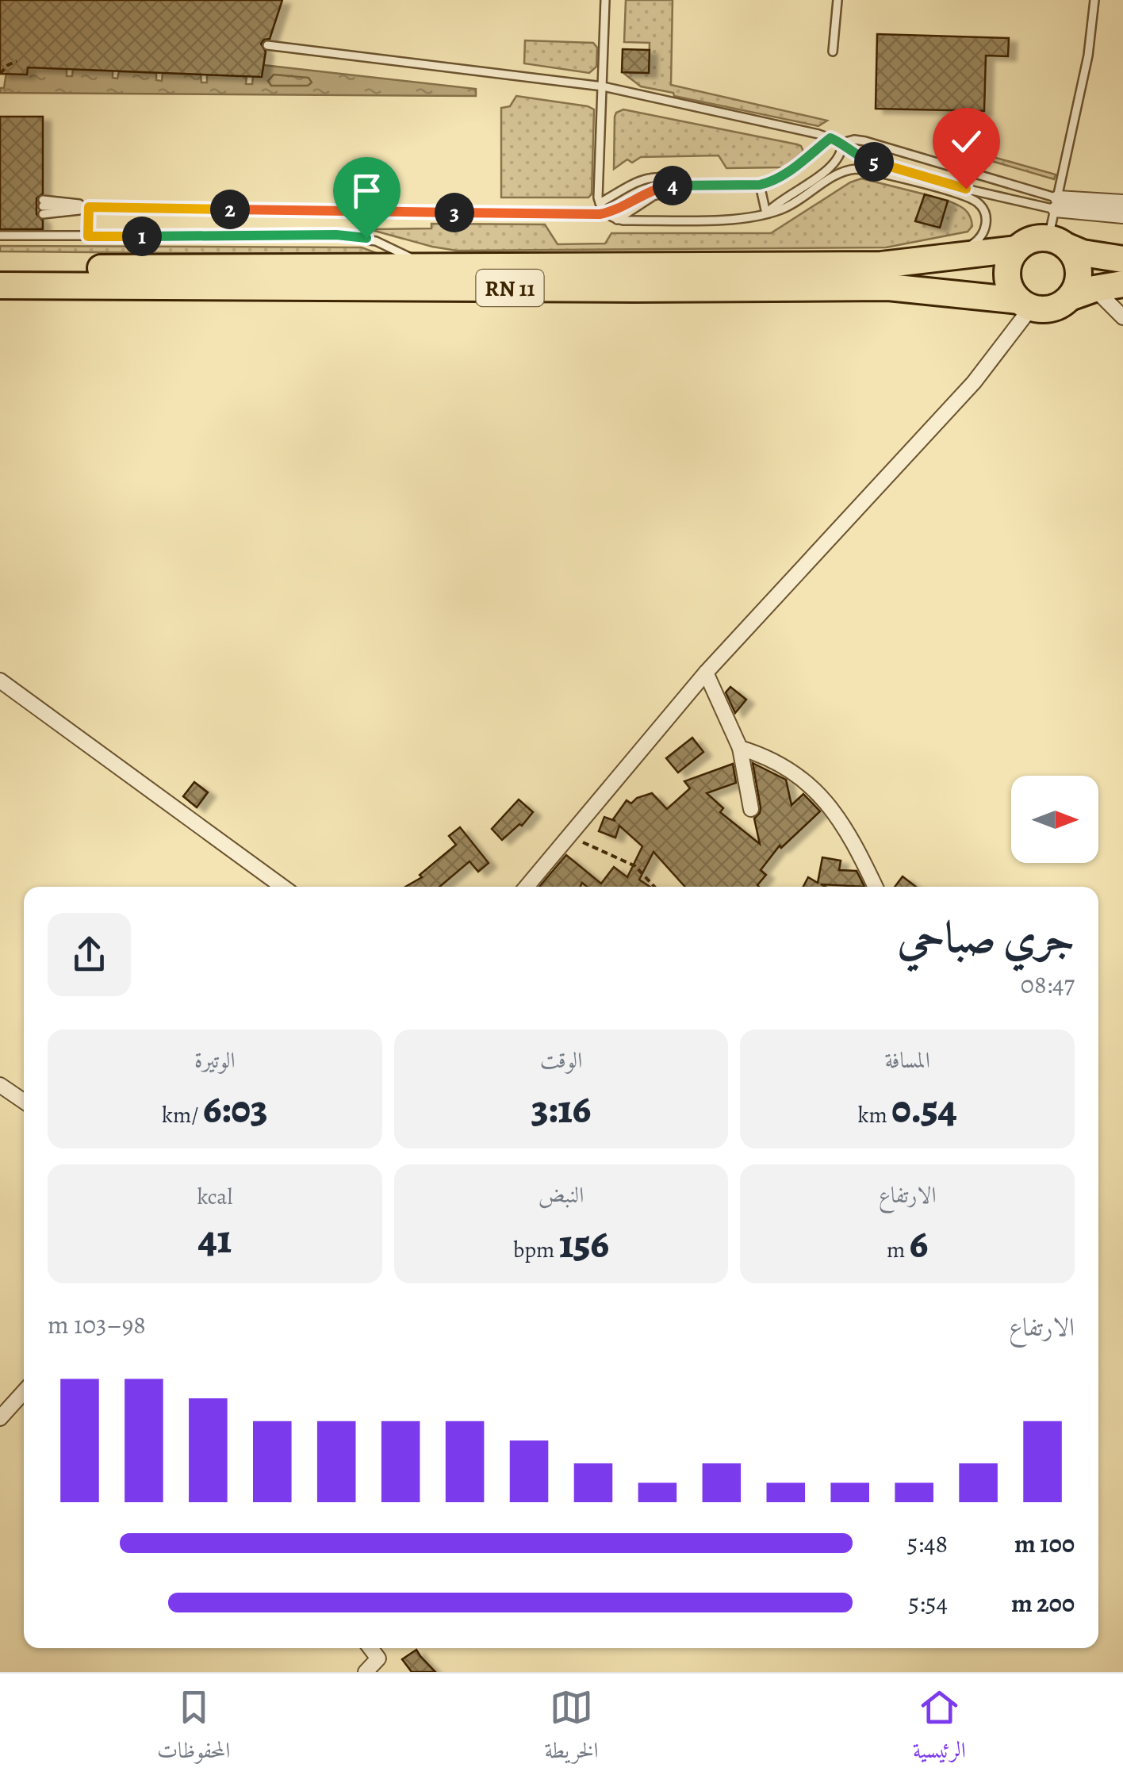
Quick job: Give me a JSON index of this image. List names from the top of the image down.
{
  "streets": {
    "highway": ["RN 11"]
  },
  "north": "right",
  "page": {
    "pins": [
      "5",
      "4",
      "2",
      "3",
      "1"
    ],
    "heading": ["جري صباحي", "08:47"],
    "stats": [
      ["المسافة", "0.54 km"],
      ["الوقت", "3:16"],
      ["الوتيرة", "6:03 /km"],
      ["الارتفاع", "6 m"],
      ["النبض", "156 bpm"],
      ["kcal", "41"]
    ],
    "chart": ["الارتفاع", "98–103 m"],
    "list": [
      {
        "name": "100 m",
        "note": "5:48"
      },
      {
        "name": "200 m",
        "note": "5:54"
      }
    ],
    "tabs": ["الرئيسية", "الخريطة", "المحفوظات"]
  }
}
